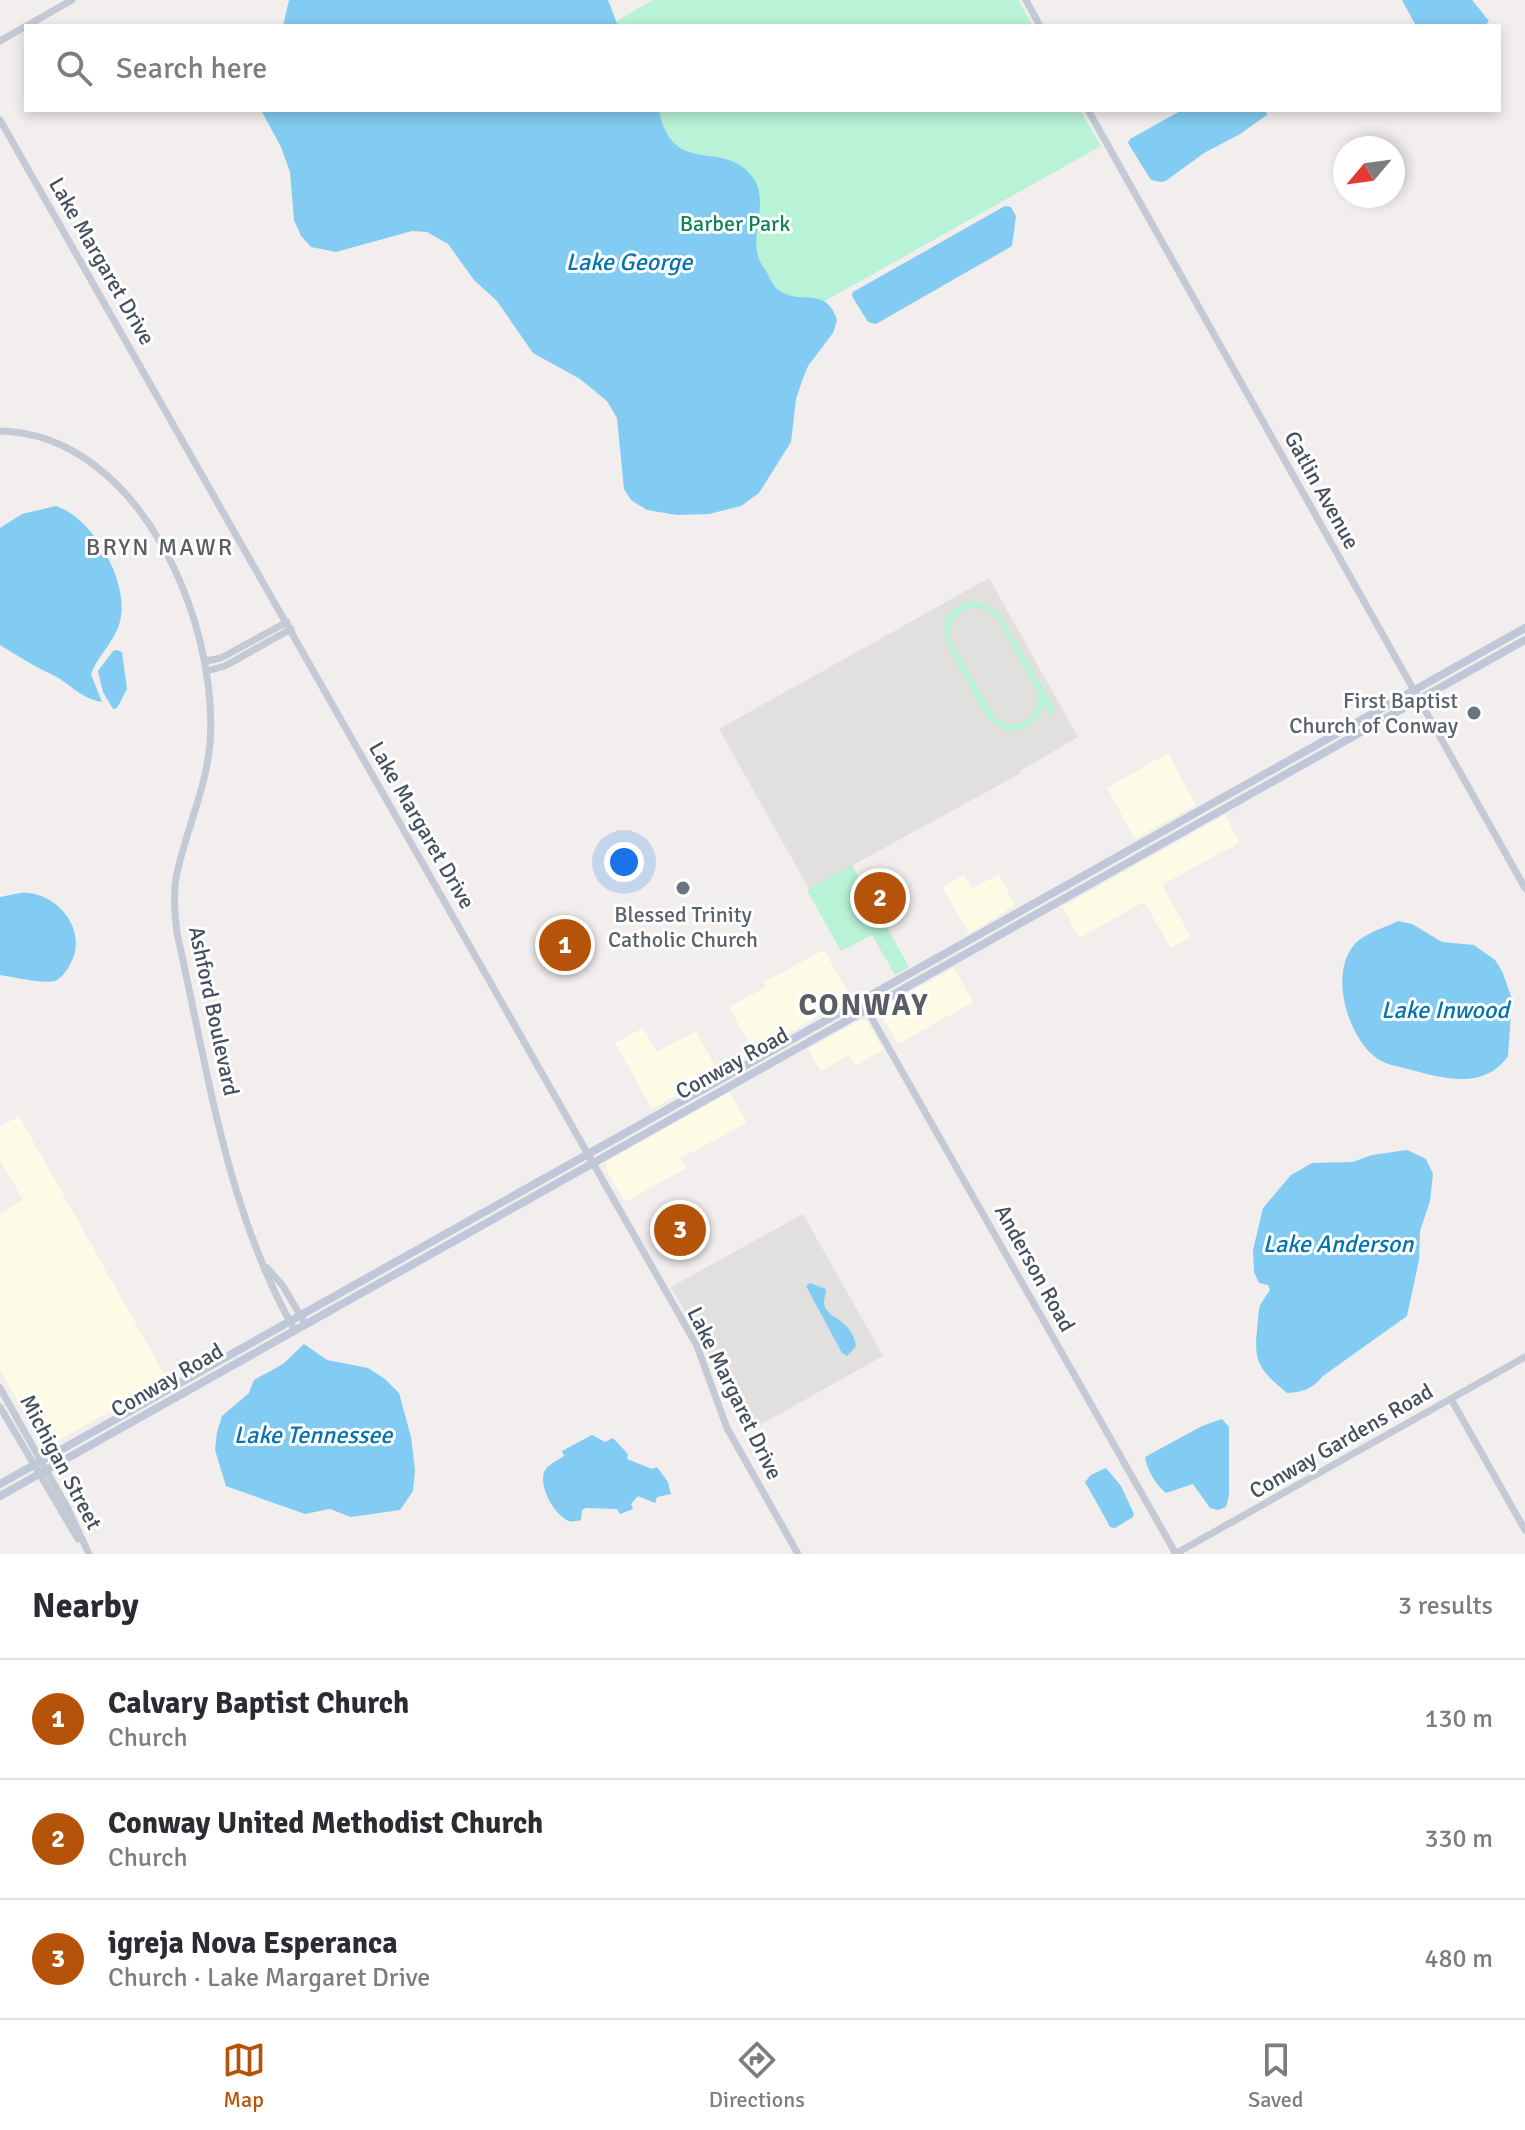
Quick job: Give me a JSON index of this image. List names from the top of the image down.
{
  "streets": {
    "main road": ["Conway Road"],
    "street": [
      "Lake Margaret Drive",
      "Gatlin Avenue",
      "Ashford Boulevard",
      "Anderson Road",
      "Conway Gardens Road",
      "Michigan Street"
    ]
  },
  "crossings": [
    ["Lake Margaret Drive", "Conway Road"],
    ["Gatlin Avenue", "Conway Road"],
    ["Ashford Boulevard", "Conway Road"],
    ["Conway Road", "Anderson Road"],
    ["Conway Road", "Michigan Street"],
    ["Anderson Road", "Conway Gardens Road"]
  ],
  "districts": ["BRYN MAWR", "CONWAY"],
  "water": [
    "Lake George",
    "Lake Inwood",
    "Lake Anderson",
    "Lake Tennessee"
  ],
  "parks": ["Barber Park"],
  "places": ["First Baptist Church of Conway", "Blessed Trinity Catholic Church"],
  "north": "bottom left",
  "page": {
    "search": "Search here",
    "pins": ["2", "1", "3"],
    "heading": ["Nearby", "3 results"],
    "list": [
      {
        "mark": "1",
        "name": "Calvary Baptist Church",
        "note": "Church",
        "value": "130 m"
      },
      {
        "mark": "2",
        "name": "Conway United Methodist Church",
        "note": "Church",
        "value": "330 m"
      },
      {
        "mark": "3",
        "name": "igreja Nova Esperanca",
        "note": "Church · Lake Margaret Drive",
        "value": "480 m"
      }
    ],
    "nav": ["Map", "Directions", "Saved"]
  }
}
